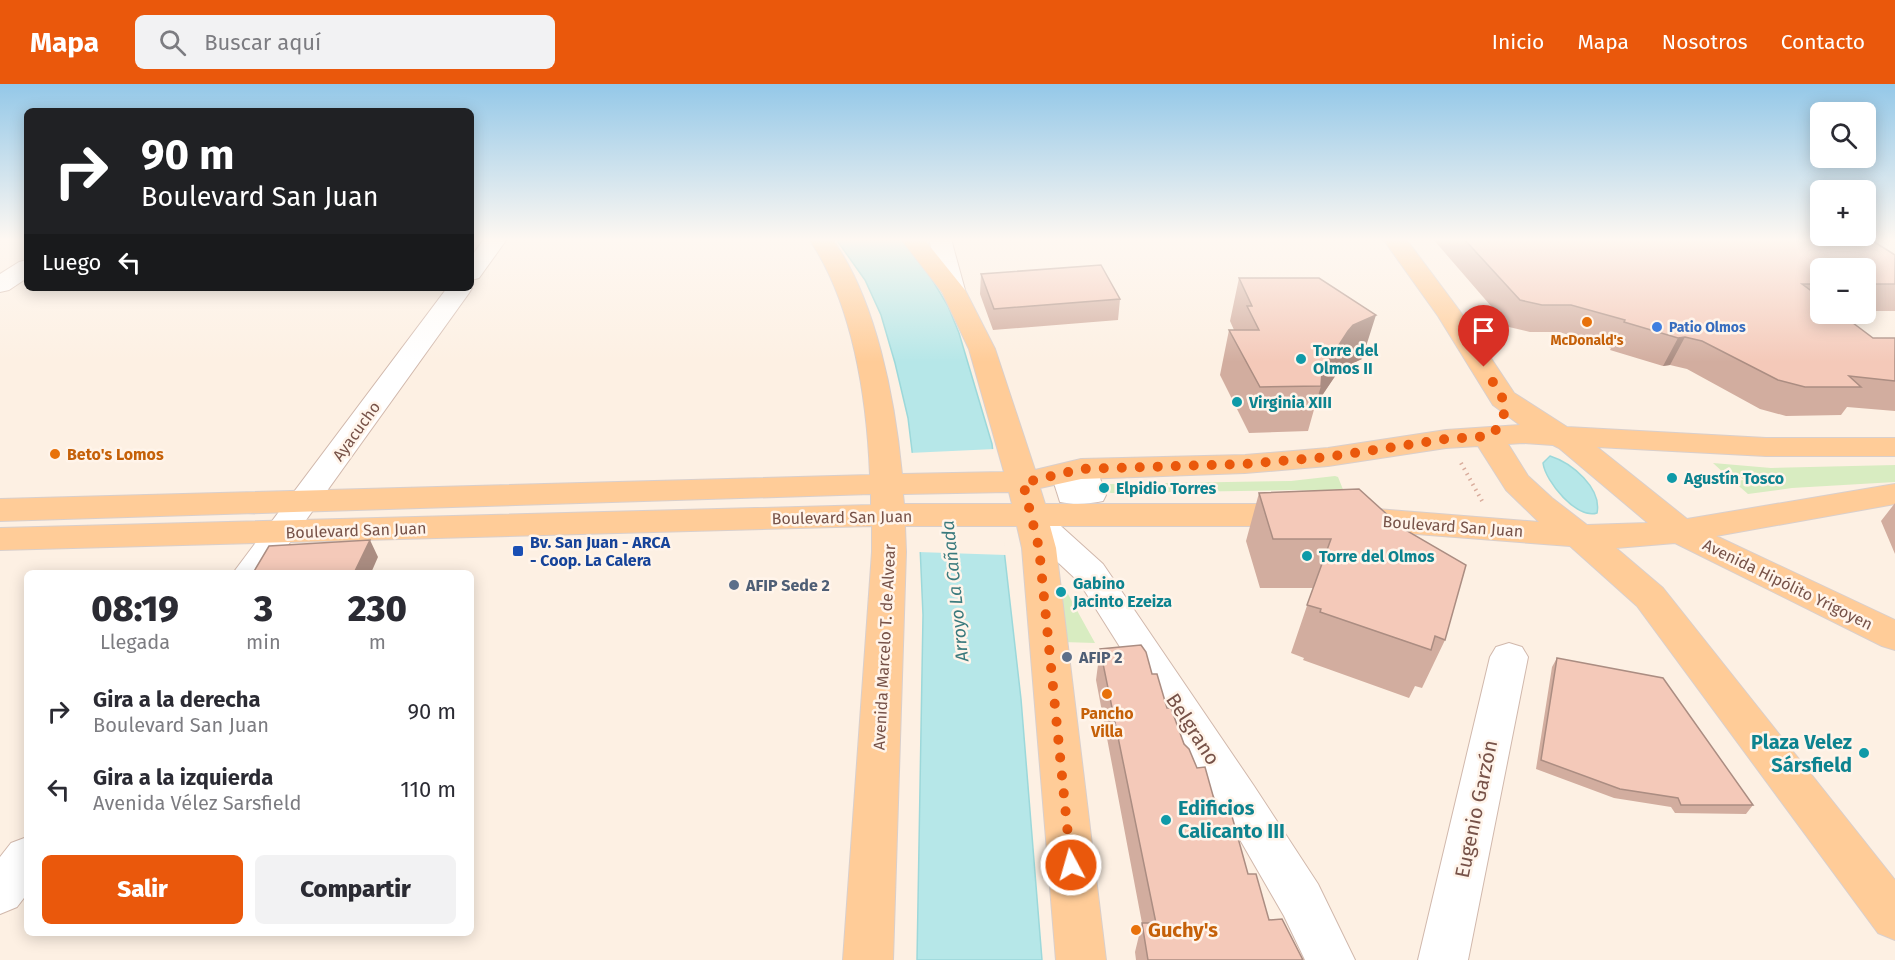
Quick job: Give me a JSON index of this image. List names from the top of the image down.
{
  "streets": {
    "main road": ["Boulevard San Juan", "Avenida Hipólito Yrigoyen", "Avenida Marcelo T. de Alvear"],
    "street": ["Ayacucho", "Belgrano", "Eugenio Garzón"]
  },
  "crossings": [
    ["Ayacucho", "Boulevard San Juan"],
    ["Boulevard San Juan", "Avenida Hipólito Yrigoyen"],
    ["Boulevard San Juan", "Avenida Marcelo T. de Alvear"],
    ["Boulevard San Juan", "Belgrano"]
  ],
  "water": ["Arroyo La Cañada"],
  "places": {
    "other": [
      "McDonald's",
      "Patio Olmos",
      "Torre del Olmos II",
      "Virginia XIII",
      "Beto's Lomos",
      "Agustín Tosco",
      "Elpidio Torres",
      "Torre del Olmos",
      "AFIP Sede 2",
      "Gabino Jacinto Ezeiza",
      "AFIP 2",
      "Pancho Villa",
      "Plaza Velez Sársfield",
      "Edificios Calicanto III",
      "Guchy's"
    ],
    "transit": ["Bv. San Juan - ARCA - Coop. La Calera"]
  },
  "page": {
    "header": "Mapa",
    "search": "Buscar aquí",
    "nav": [
      "Inicio",
      "Mapa",
      "Nosotros",
      "Contacto"
    ],
    "map_buttons": ["+", "−"],
    "turn": ["90 m", "Boulevard San Juan"],
    "then": "Luego",
    "eta": [
      "08:19",
      "Llegada",
      "3",
      "min",
      "230",
      "m"
    ],
    "list": [
      {
        "name": "Gira a la derecha",
        "note": "Boulevard San Juan",
        "value": "90 m"
      },
      {
        "name": "Gira a la izquierda",
        "note": "Avenida Vélez Sarsfield",
        "value": "110 m"
      }
    ],
    "buttons": ["Salir", "Compartir"]
  }
}
